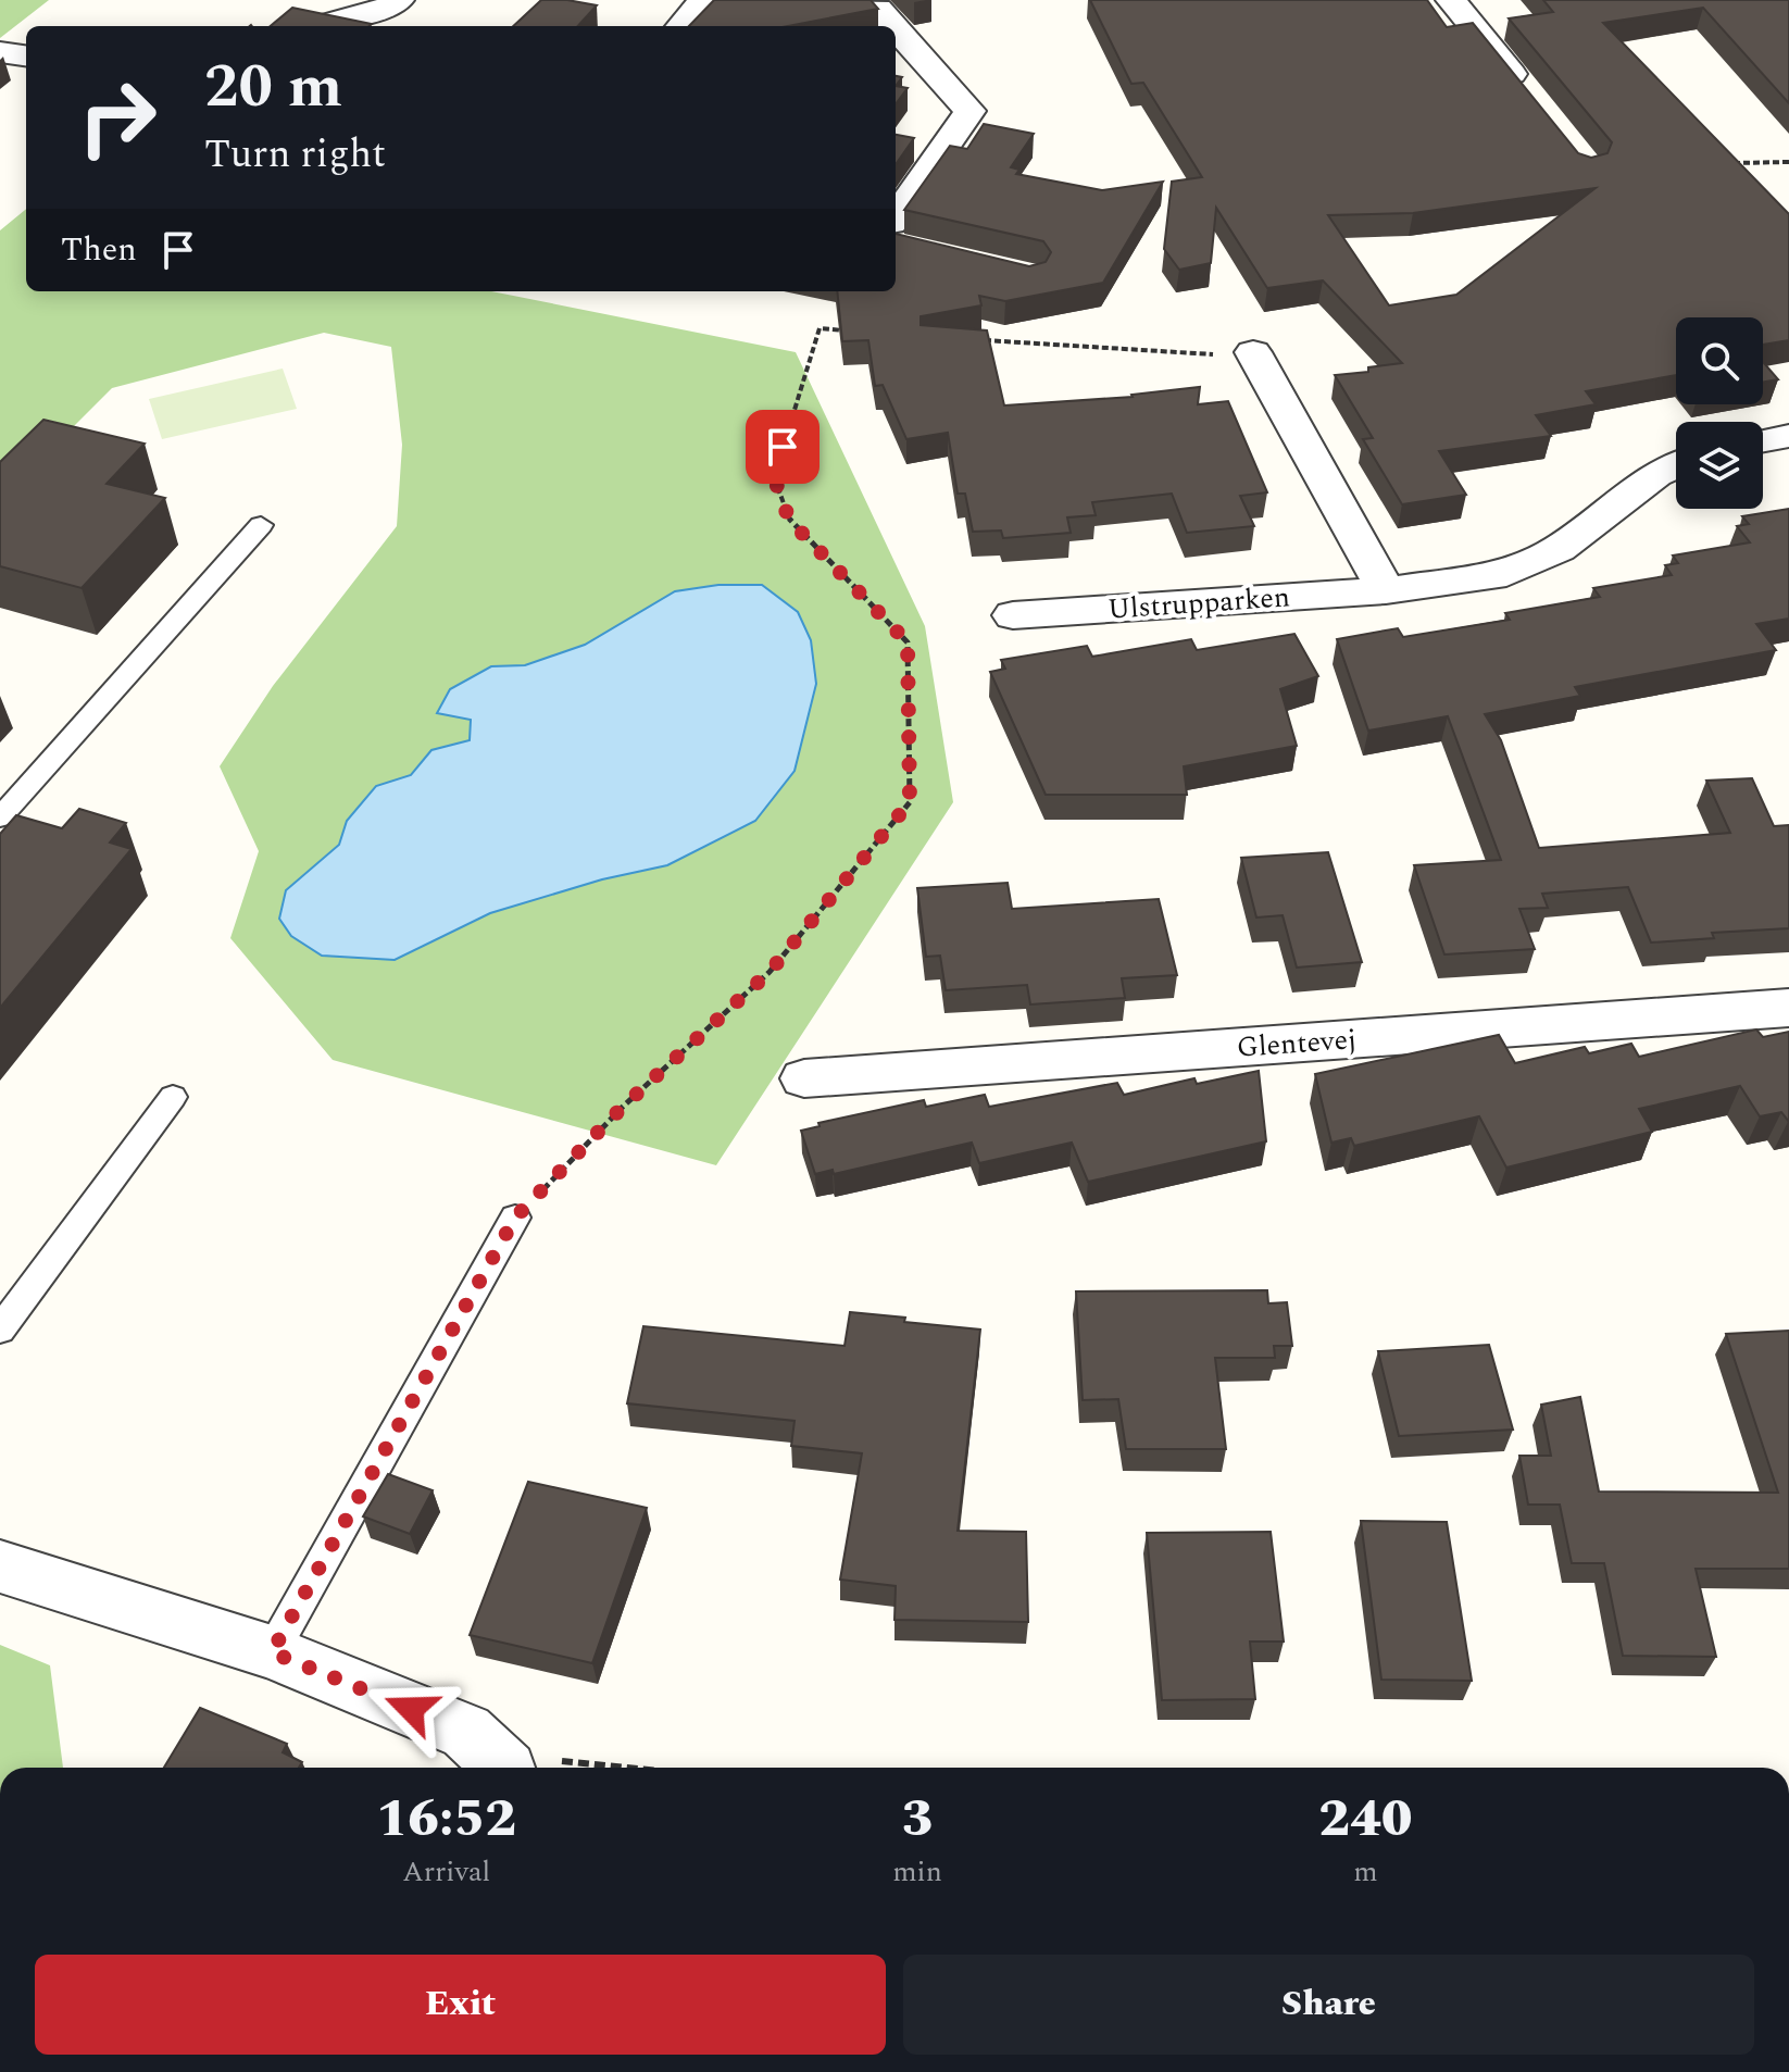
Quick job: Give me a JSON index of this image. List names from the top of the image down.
{
  "streets": {
    "street": ["Ulstrupparken", "Glentevej"]
  },
  "page": {
    "turn": ["20 m", "Turn right"],
    "then": "Then",
    "eta": [
      "16:52",
      "Arrival",
      "3",
      "min",
      "240",
      "m"
    ],
    "buttons": ["Exit", "Share"]
  }
}
